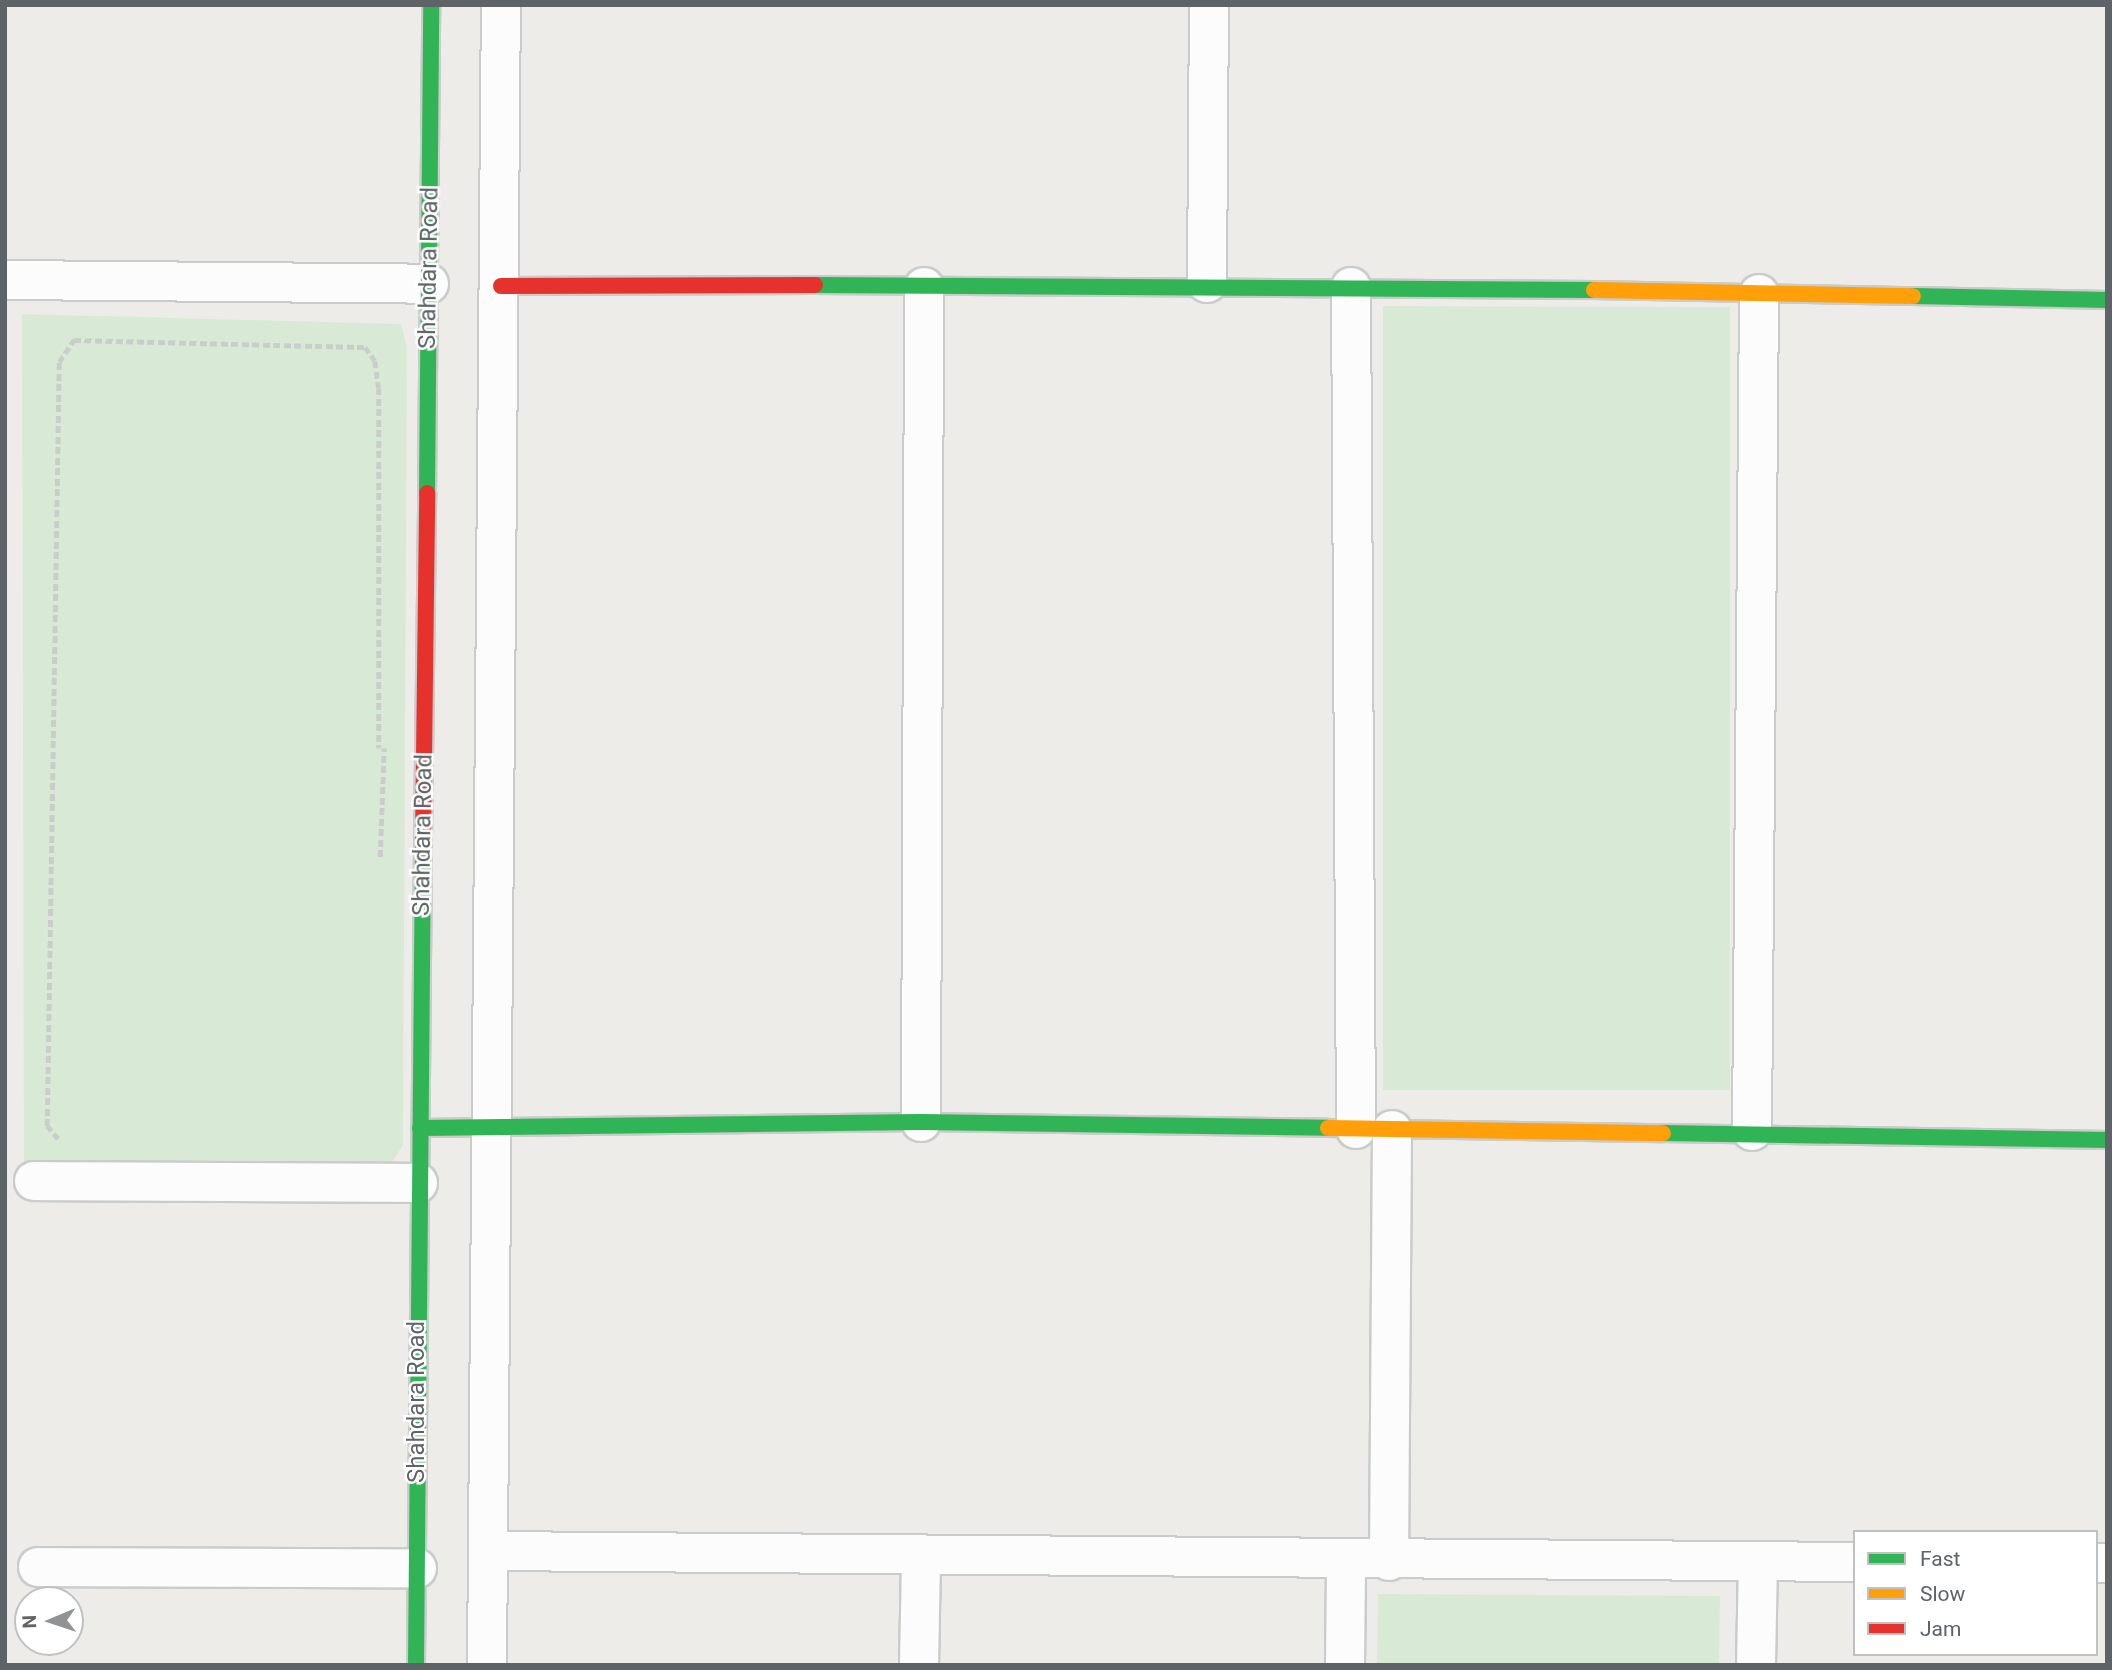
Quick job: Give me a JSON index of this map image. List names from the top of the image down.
{
  "streets": {
    "street": ["Shahdara Road"]
  },
  "legend": ["Fast", "Slow", "Jam"],
  "north": "left"
}
